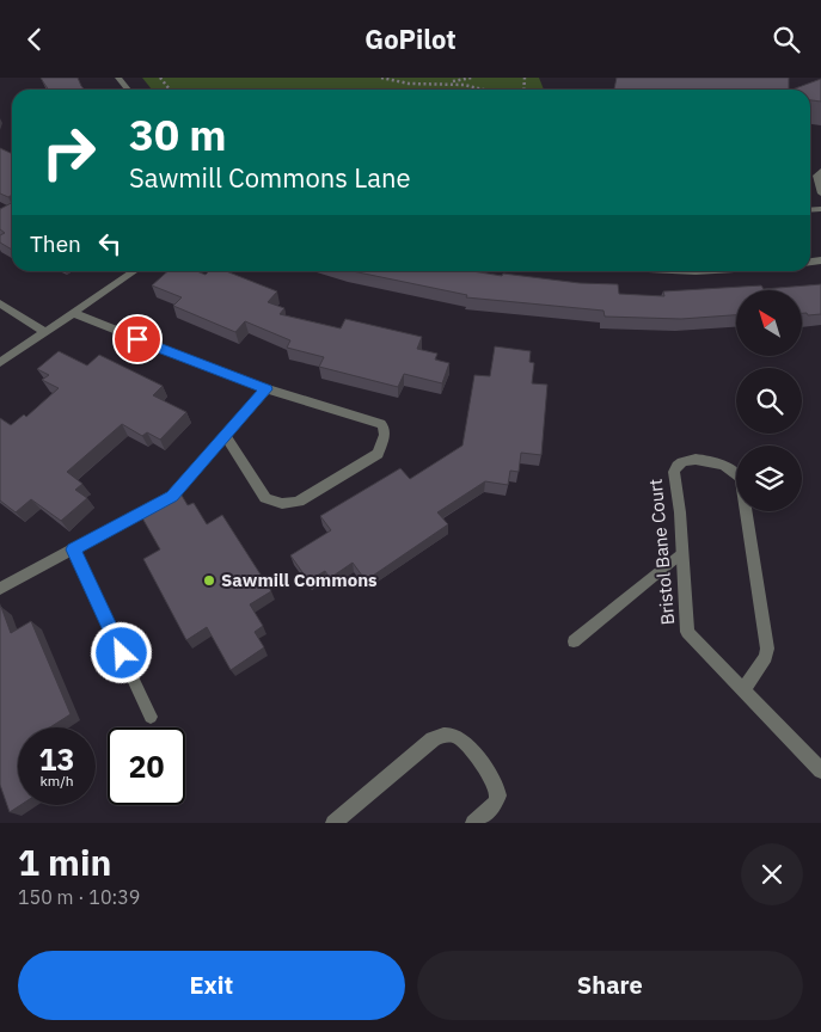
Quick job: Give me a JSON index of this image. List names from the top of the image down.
{
  "streets": {
    "street": ["Bristol Bane Court"]
  },
  "places": ["Sawmill Commons"],
  "north": "top left",
  "page": {
    "header": "GoPilot",
    "turn": ["30 m", "Sawmill Commons Lane"],
    "then": "Then",
    "speed": "13 km/h",
    "limit": "20",
    "heading": ["1 min", "150 m · 10:39"],
    "buttons": ["Exit", "Share"]
  }
}
